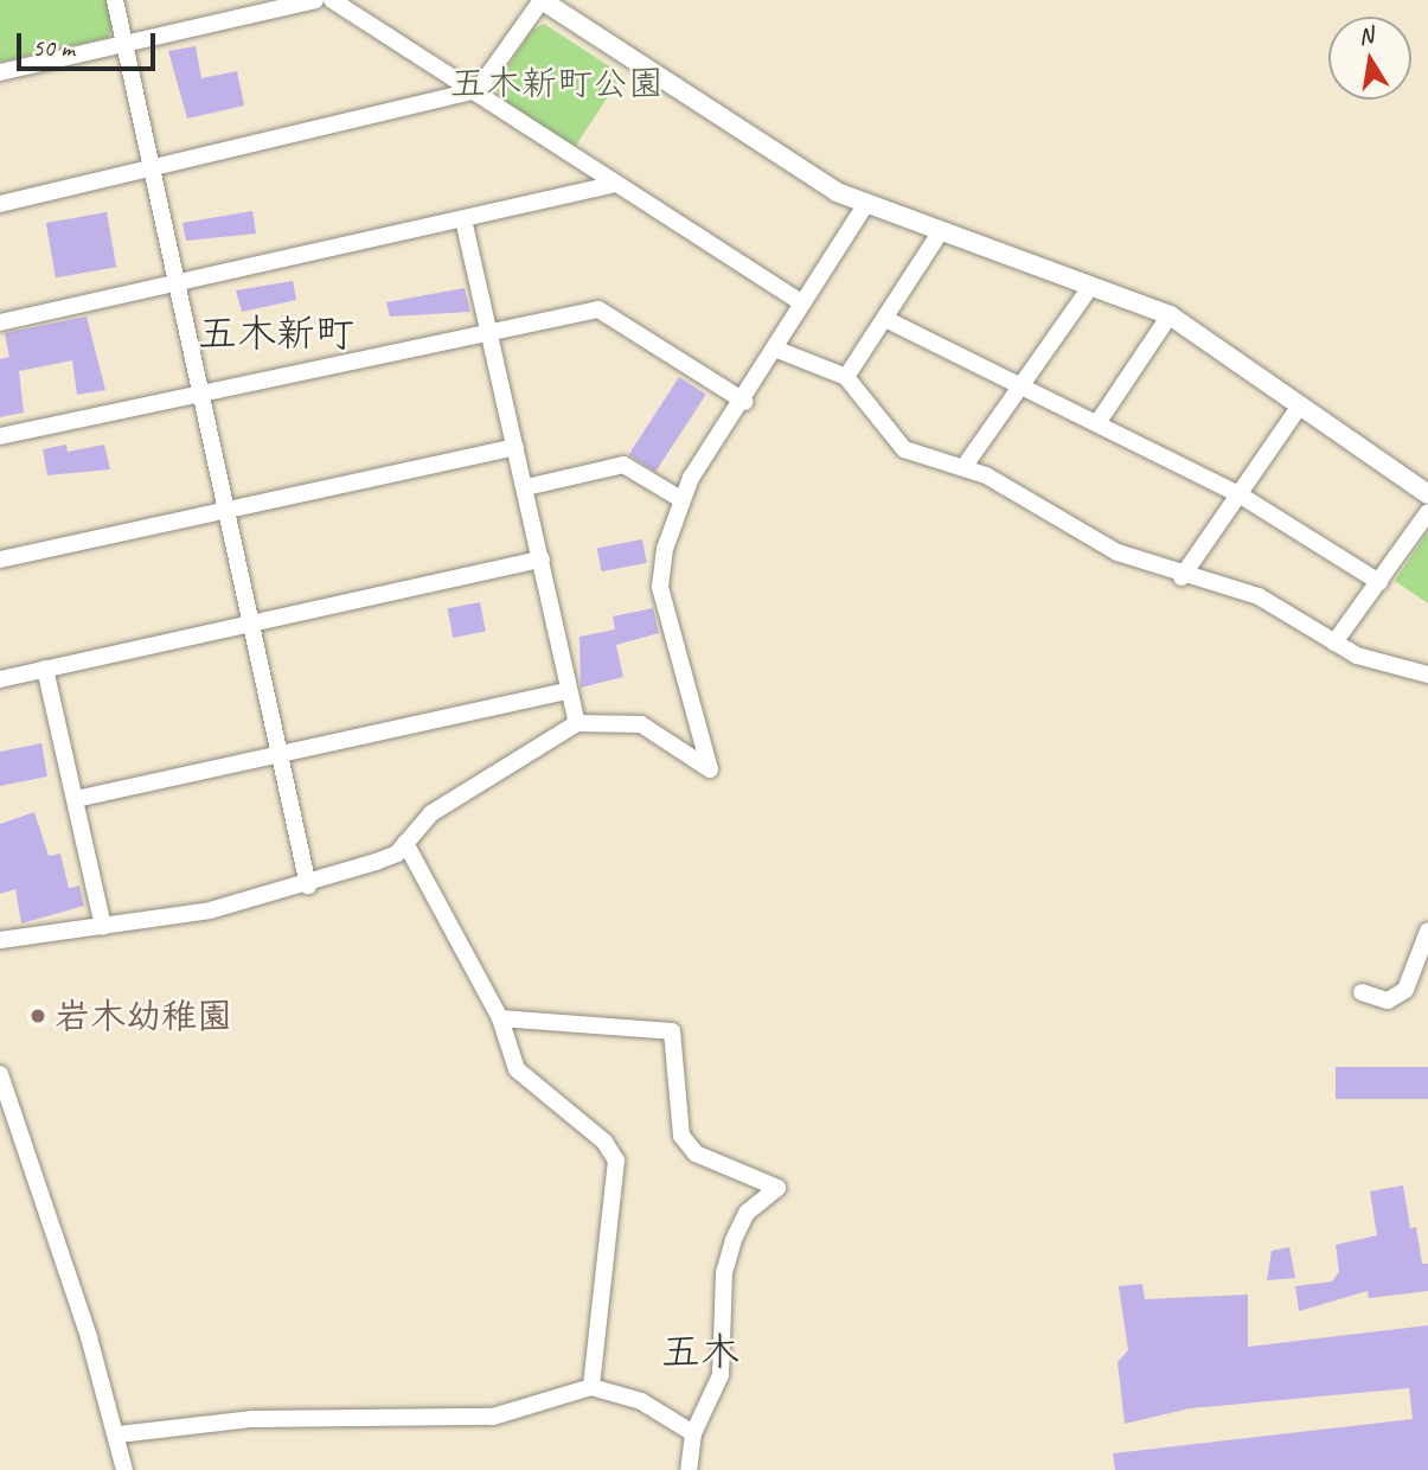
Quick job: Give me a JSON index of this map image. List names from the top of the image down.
{
  "districts": ["五木新町", "五木"],
  "parks": ["五木新町公園"],
  "places": ["岩木幼稚園"],
  "scale_bar": "50 m",
  "north": "top"
}
